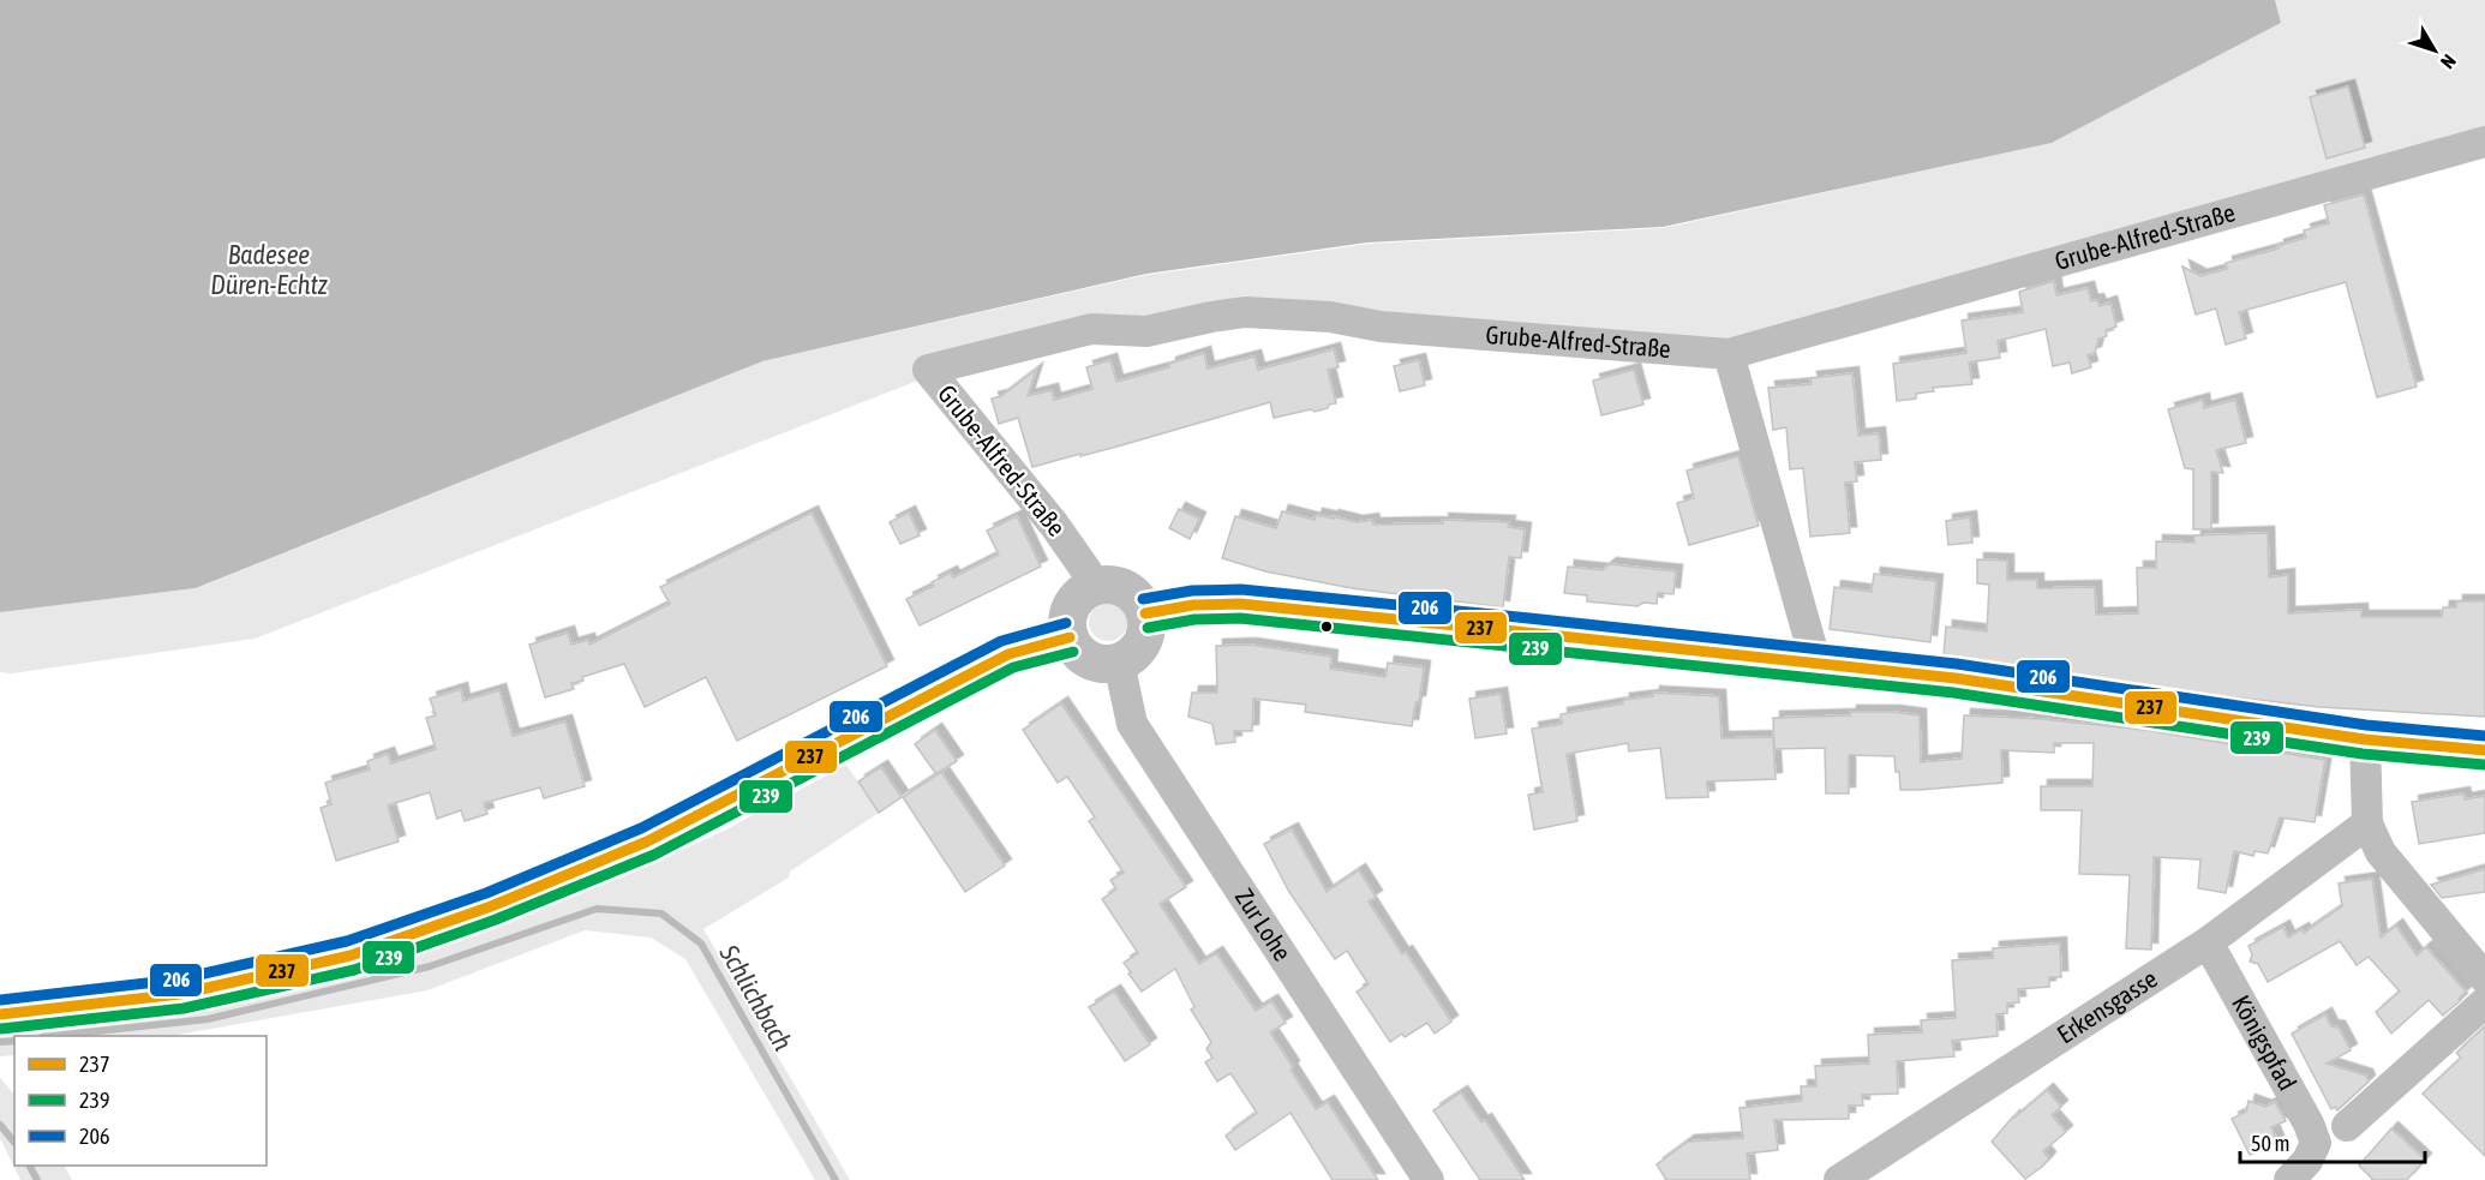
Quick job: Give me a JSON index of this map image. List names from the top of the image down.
{
  "streets": {
    "street": [
      "Grube-Alfred-Straße",
      "Zur Lohe",
      "Erkensgasse",
      "Königspfad"
    ]
  },
  "crossings": [
    ["Grube-Alfred-Straße", "Zur Lohe"],
    ["Erkensgasse", "Königspfad"]
  ],
  "water": ["Badesee Düren-Echtz", "Schlichbach"],
  "lines": ["transit line 206", "transit line 237", "transit line 239"],
  "legend": ["237", "239", "206"],
  "scale_bar": "50 m",
  "north": "bottom right"
}
